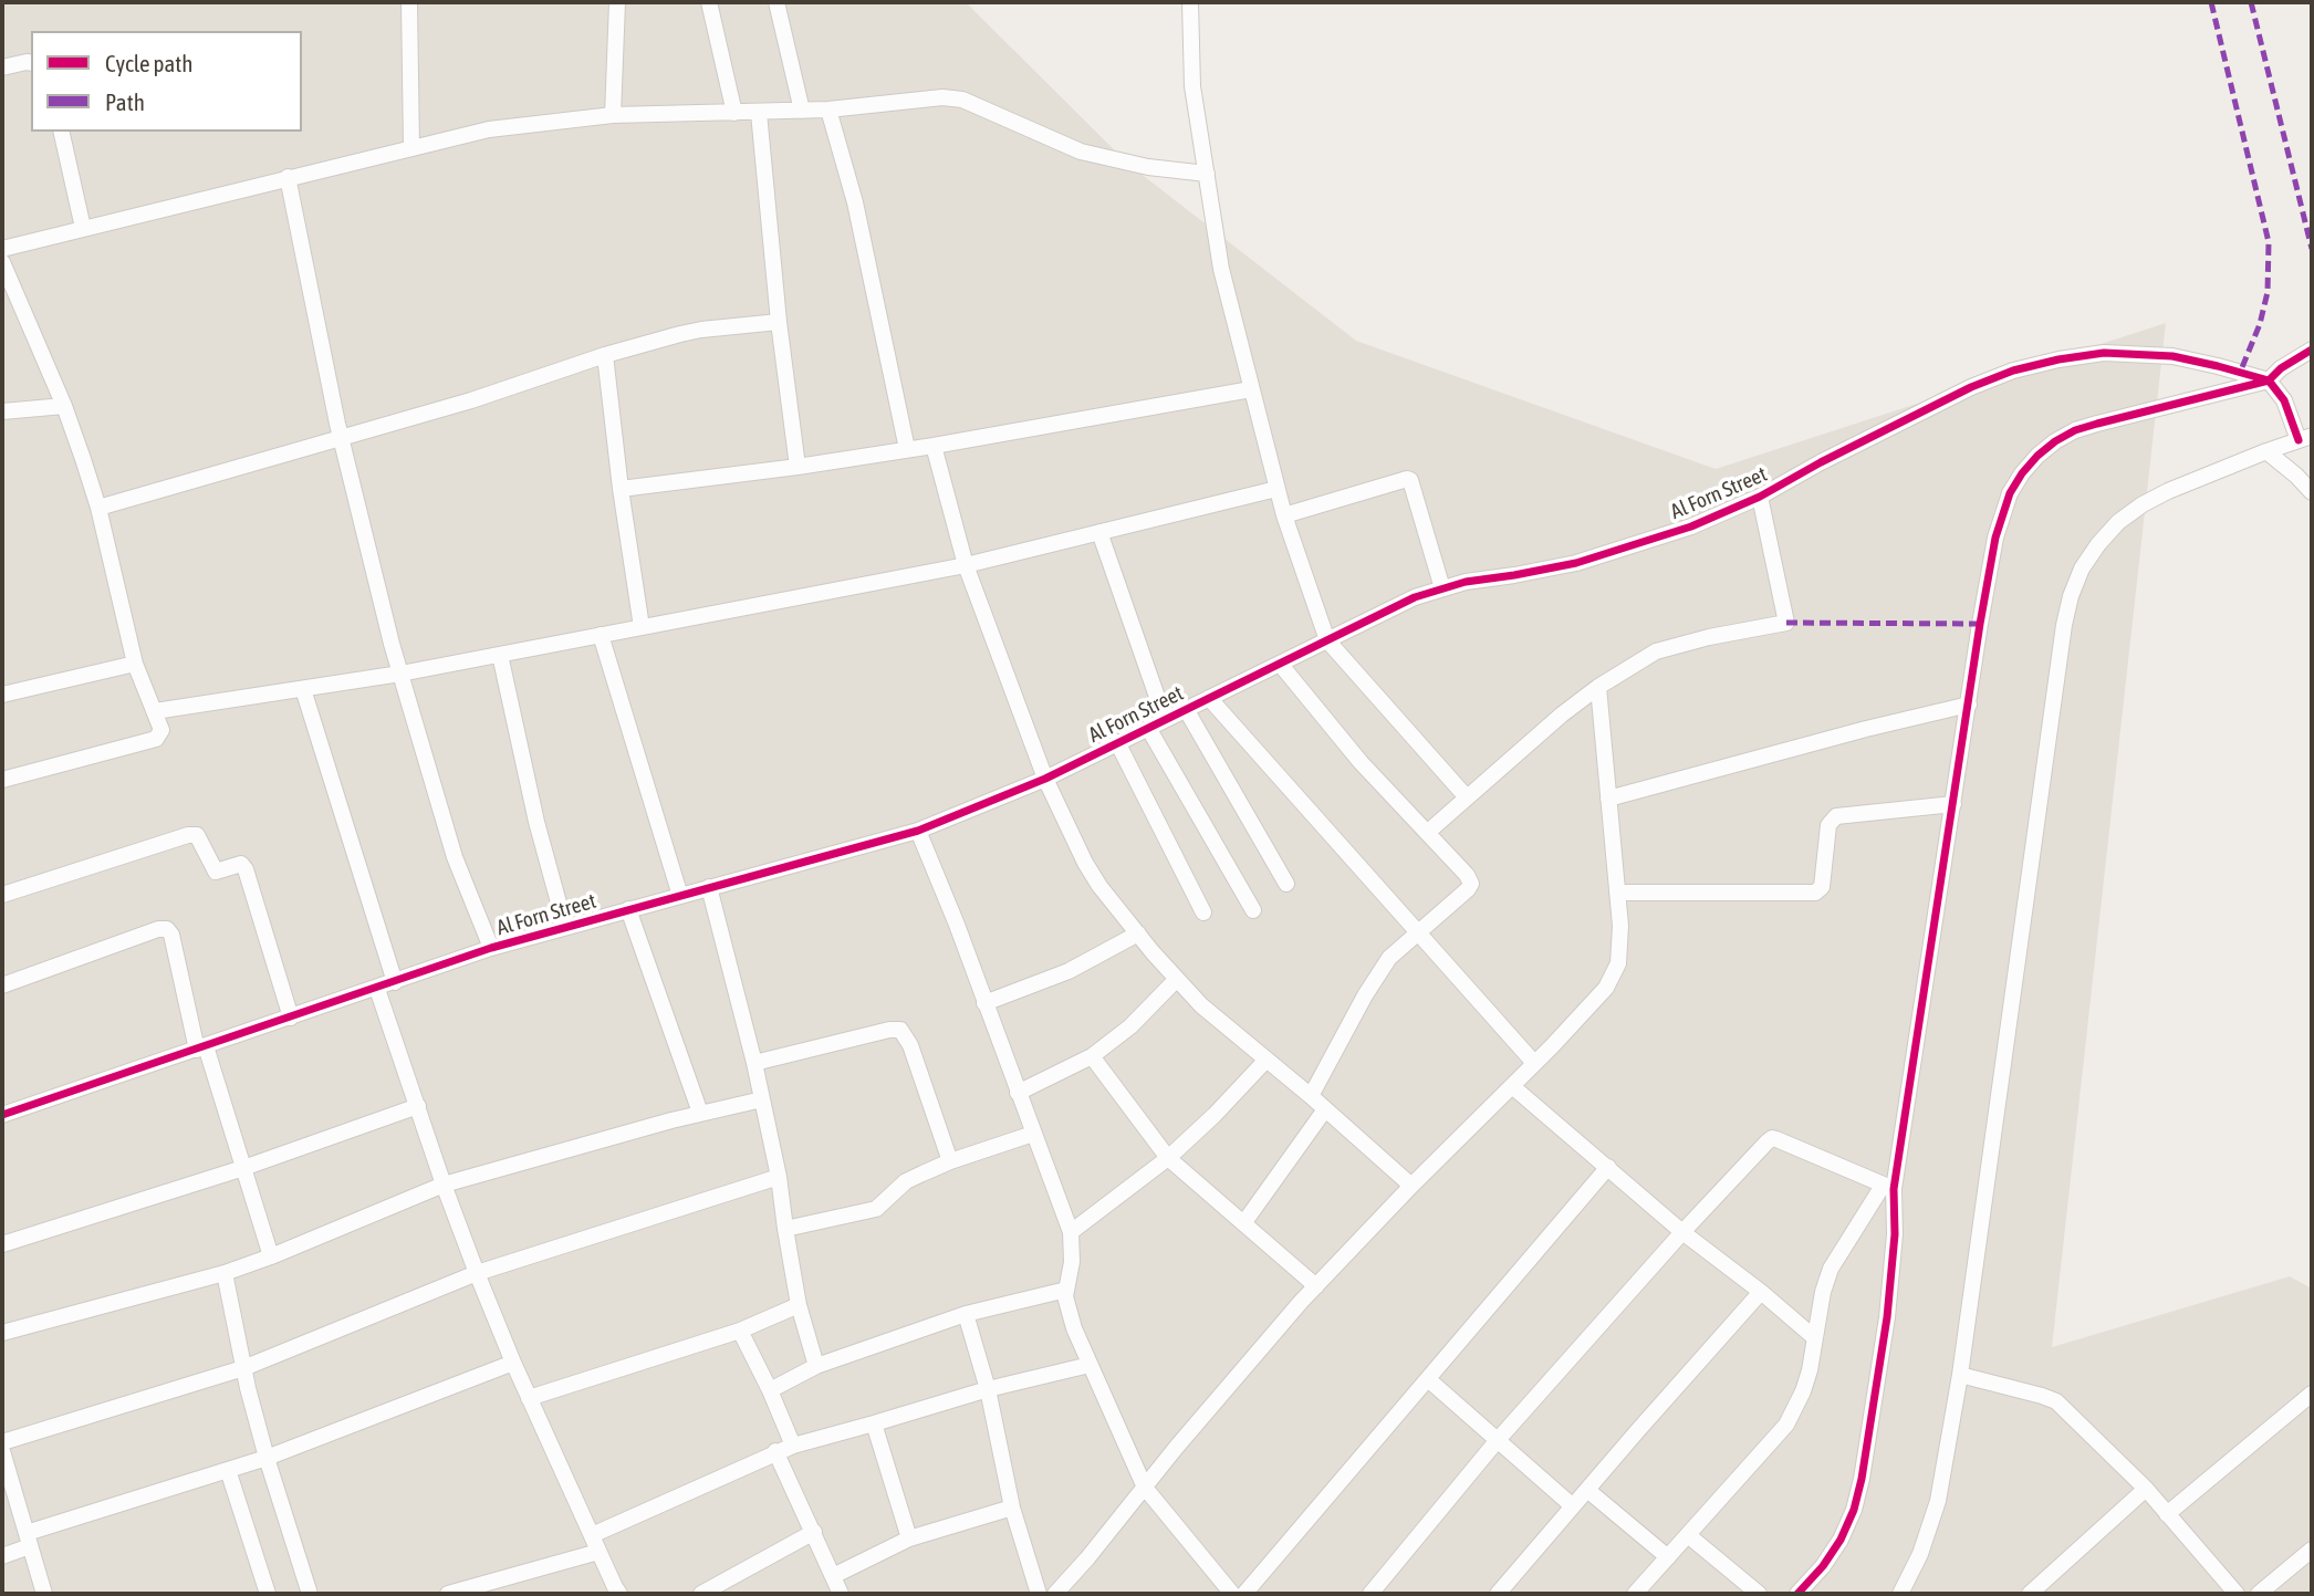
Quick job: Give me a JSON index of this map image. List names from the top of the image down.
{
  "streets": {
    "street": ["Al Forn Street"]
  },
  "legend": ["Cycle path", "Path"]
}
